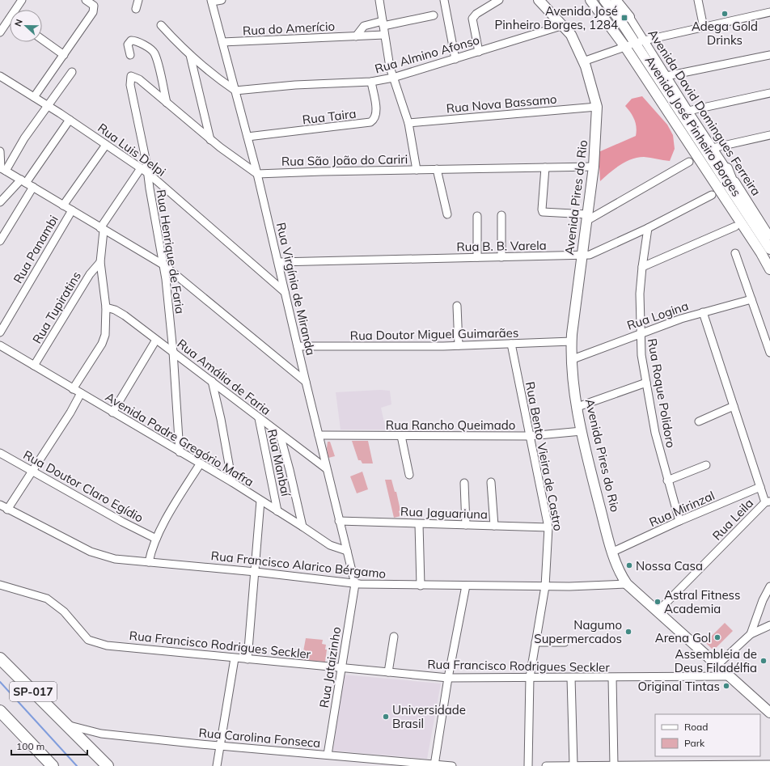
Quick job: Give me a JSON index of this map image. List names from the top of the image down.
{
  "streets": {
    "highway": ["SP-017"],
    "main road": ["Avenida José Pinheiro Borges", "Avenida Pires do Rio"],
    "street": [
      "Rua do Amerício",
      "Rua Almino Afonso",
      "Rua Nova Bassamo",
      "Avenida David Domingues Ferreira",
      "Rua Taira",
      "Rua Luis Delpi",
      "Rua São João do Cariri",
      "Rua B. B. Varela",
      "Rua Panambi",
      "Rua Henrique de Faria",
      "Rua Virgínia de Miranda",
      "Rua Tupiratins",
      "Rua Logina",
      "Rua Doutor Miguel Guimarães",
      "Rua Amália de Faria",
      "Rua Roque Polidoro",
      "Rua Rancho Queimado",
      "Avenida Padre Gregório Mafra",
      "Rua Bento Vieira de Castro",
      "Rua Manbaí",
      "Rua Doutor Claro Egídio",
      "Rua Mirinzal",
      "Rua Jaguariuna",
      "Rua Leila",
      "Rua Francisco Alarico Bérgamo",
      "Rua Francisco Rodrigues Seckler",
      "Rua Jataizinho",
      "Rua Carolina Fonseca"
    ]
  },
  "crossings": [
    ["Rua do Amerício", "Rua Virgínia de Miranda"],
    ["Rua Almino Afonso", "Rua Taira"],
    ["Rua Almino Afonso", "Avenida Pires do Rio"],
    ["Rua Almino Afonso", "Rua Virgínia de Miranda"],
    ["Rua Nova Bassamo", "Avenida Pires do Rio"],
    ["Avenida David Domingues Ferreira", "Avenida José Pinheiro Borges"],
    ["Rua Taira", "Rua Virgínia de Miranda"],
    ["Rua Luis Delpi", "Rua Henrique de Faria"],
    ["Rua Luis Delpi", "Rua Virgínia de Miranda"],
    ["Rua São João do Cariri", "Avenida Pires do Rio"],
    ["Rua São João do Cariri", "Rua Virgínia de Miranda"],
    ["Avenida Pires do Rio", "Rua B. B. Varela"],
    ["Avenida Pires do Rio", "Rua Logina"],
    ["Avenida Pires do Rio", "Rua Doutor Miguel Guimarães"],
    ["Avenida Pires do Rio", "Rua Rancho Queimado"],
    ["Avenida Pires do Rio", "Rua Mirinzal"],
    ["Avenida Pires do Rio", "Rua Leila"],
    ["Avenida Pires do Rio", "Rua Francisco Alarico Bérgamo"],
    ["Avenida Pires do Rio", "Rua Francisco Rodrigues Seckler"],
    ["Rua B. B. Varela", "Rua Virgínia de Miranda"],
    ["Rua B. B. Varela", "Rua Roque Polidoro"],
    ["Rua Henrique de Faria", "Rua Amália de Faria"],
    ["Rua Henrique de Faria", "Avenida Padre Gregório Mafra"],
    ["Rua Virgínia de Miranda", "Rua Doutor Miguel Guimarães"],
    ["Rua Virgínia de Miranda", "Rua Amália de Faria"],
    ["Rua Virgínia de Miranda", "Rua Rancho Queimado"],
    ["Rua Virgínia de Miranda", "Avenida Padre Gregório Mafra"],
    ["Rua Virgínia de Miranda", "Rua Jaguariuna"],
    ["Rua Virgínia de Miranda", "Rua Francisco Alarico Bérgamo"],
    ["Rua Virgínia de Miranda", "Rua Jataizinho"],
    ["Rua Tupiratins", "Avenida Padre Gregório Mafra"],
    ["Rua Logina", "Rua Roque Polidoro"],
    ["Rua Logina", "Rua Leila"],
    ["Rua Doutor Miguel Guimarães", "Rua Bento Vieira de Castro"],
    ["Rua Amália de Faria", "Rua Manbaí"],
    ["Rua Roque Polidoro", "Rua Mirinzal"],
    ["Rua Rancho Queimado", "Rua Bento Vieira de Castro"],
    ["Avenida Padre Gregório Mafra", "Rua Manbaí"],
    ["Rua Bento Vieira de Castro", "Rua Jaguariuna"],
    ["Rua Bento Vieira de Castro", "Rua Francisco Alarico Bérgamo"],
    ["Rua Bento Vieira de Castro", "Rua Francisco Rodrigues Seckler"],
    ["Rua Mirinzal", "Rua Leila"],
    ["Rua Francisco Alarico Bérgamo", "Rua Jataizinho"],
    ["Rua Francisco Rodrigues Seckler", "Rua Jataizinho"],
    ["Rua Jataizinho", "Rua Carolina Fonseca"],
    ["SP-017", "Rua Carolina Fonseca"]
  ],
  "places": {
    "other": [
      "Adega Gold Drinks",
      "Nossa Casa",
      "Astral Fitness Academia",
      "Nagumo Supermercados",
      "Arena Gol",
      "Assembleia de Deus Filadélfia",
      "Original Tintas",
      "Universidade Brasil"
    ],
    "transit": ["Avenida José Pinheiro Borges, 1284"]
  },
  "legend": ["Road", "Park"],
  "scale_bar": "100 m",
  "north": "left"
}
